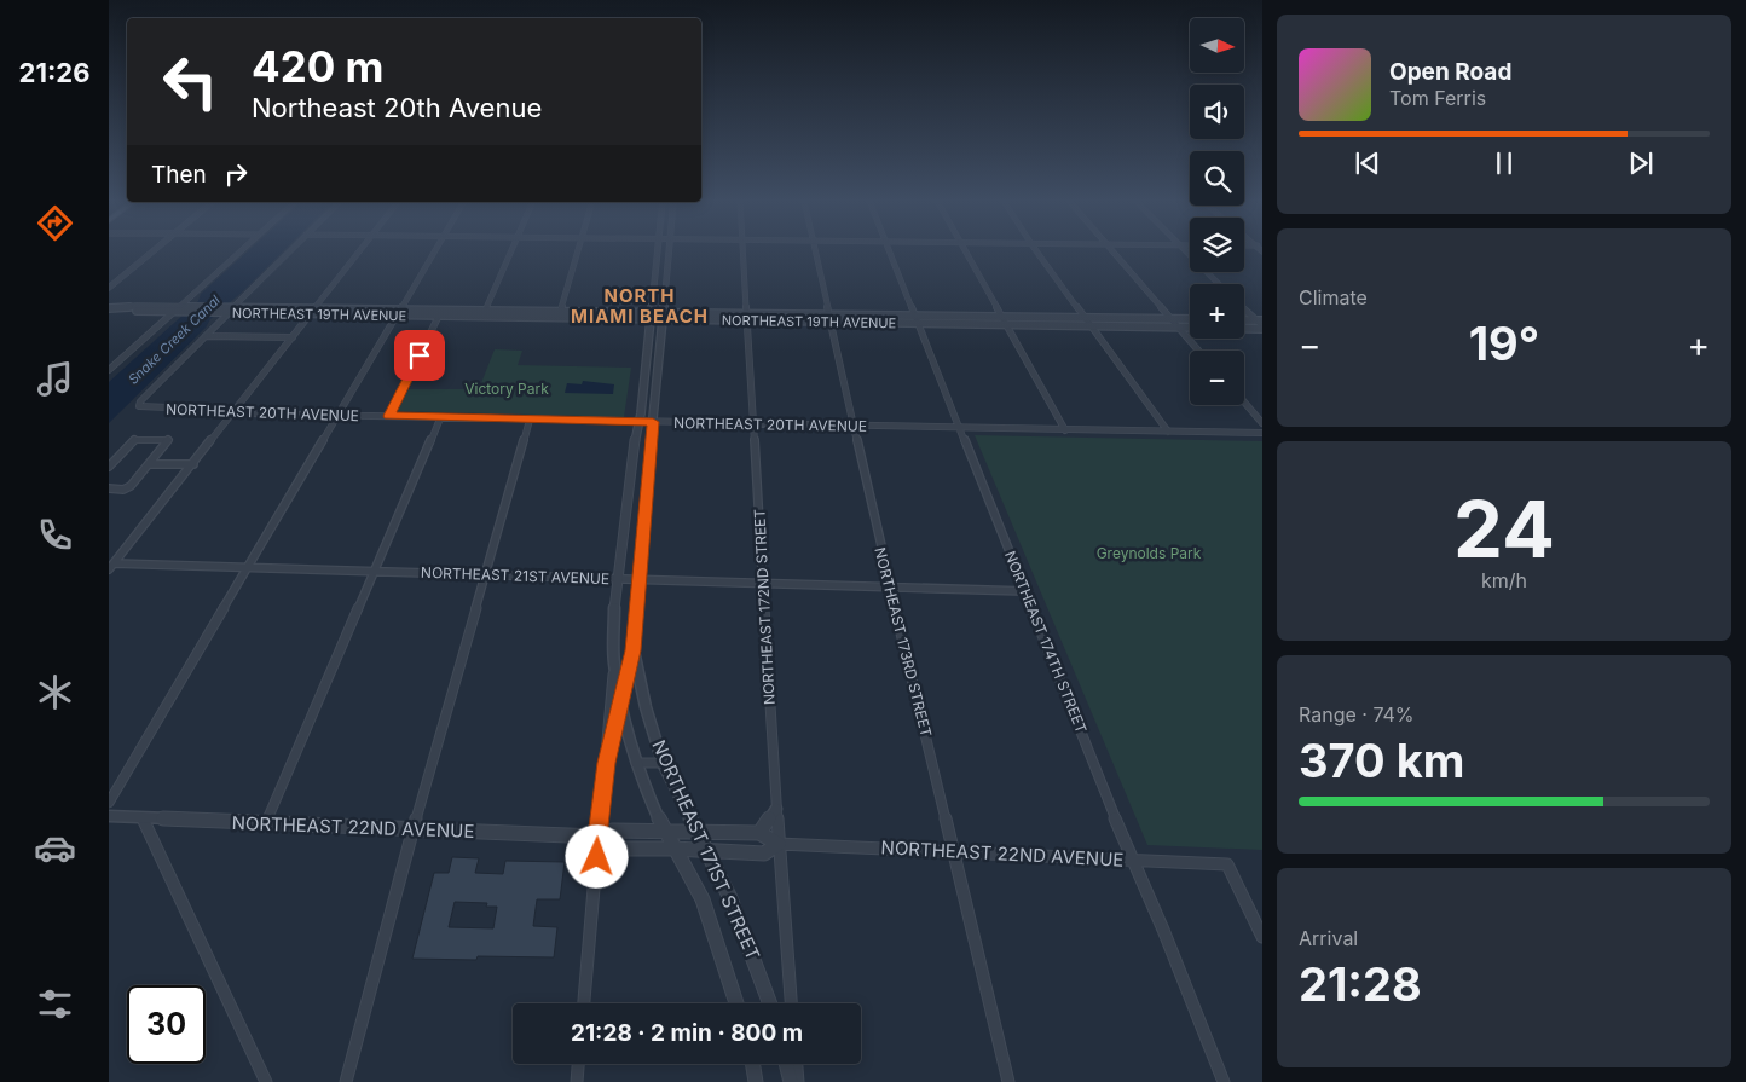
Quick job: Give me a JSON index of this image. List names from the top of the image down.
{
  "streets": {
    "street": [
      "NORTHEAST 19TH AVENUE",
      "NORTHEAST 20TH AVENUE",
      "NORTHEAST 21ST AVENUE",
      "NORTHEAST 172ND STREET",
      "NORTHEAST 173RD STREET",
      "NORTHEAST 174TH STREET",
      "NORTHEAST 22ND AVENUE",
      "NORTHEAST 171ST STREET"
    ]
  },
  "crossings": [
    ["NORTHEAST 19TH AVENUE", "NORTHEAST 172ND STREET"],
    ["NORTHEAST 19TH AVENUE", "NORTHEAST 173RD STREET"],
    ["NORTHEAST 19TH AVENUE", "NORTHEAST 174TH STREET"],
    ["NORTHEAST 19TH AVENUE", "NORTHEAST 171ST STREET"],
    ["NORTHEAST 20TH AVENUE", "NORTHEAST 172ND STREET"],
    ["NORTHEAST 20TH AVENUE", "NORTHEAST 173RD STREET"],
    ["NORTHEAST 20TH AVENUE", "NORTHEAST 174TH STREET"],
    ["NORTHEAST 20TH AVENUE", "NORTHEAST 171ST STREET"],
    ["NORTHEAST 21ST AVENUE", "NORTHEAST 172ND STREET"],
    ["NORTHEAST 21ST AVENUE", "NORTHEAST 173RD STREET"],
    ["NORTHEAST 21ST AVENUE", "NORTHEAST 174TH STREET"],
    ["NORTHEAST 21ST AVENUE", "NORTHEAST 171ST STREET"],
    ["NORTHEAST 172ND STREET", "NORTHEAST 22ND AVENUE"],
    ["NORTHEAST 173RD STREET", "NORTHEAST 22ND AVENUE"],
    ["NORTHEAST 174TH STREET", "NORTHEAST 22ND AVENUE"],
    ["NORTHEAST 22ND AVENUE", "NORTHEAST 171ST STREET"]
  ],
  "districts": ["NORTH MIAMI BEACH"],
  "water": ["Snake Creek Canal"],
  "parks": ["Victory Park", "Greynolds Park"],
  "north": "right",
  "page": {
    "tabs": "21:26",
    "map_buttons": ["+", "−"],
    "turn": ["420 m", "Northeast 20th Avenue"],
    "song": ["Open Road", "Tom Ferris"],
    "then": "Then",
    "tile": [
      "Climate",
      ["24", "km/h"],
      ["Range · 74%", "370 km"],
      ["Arrival", "21:28"]
    ],
    "heat": ["−", "19°", "+"],
    "limit": "30",
    "trip": "21:28 · 2 min · 800 m"
  }
}
